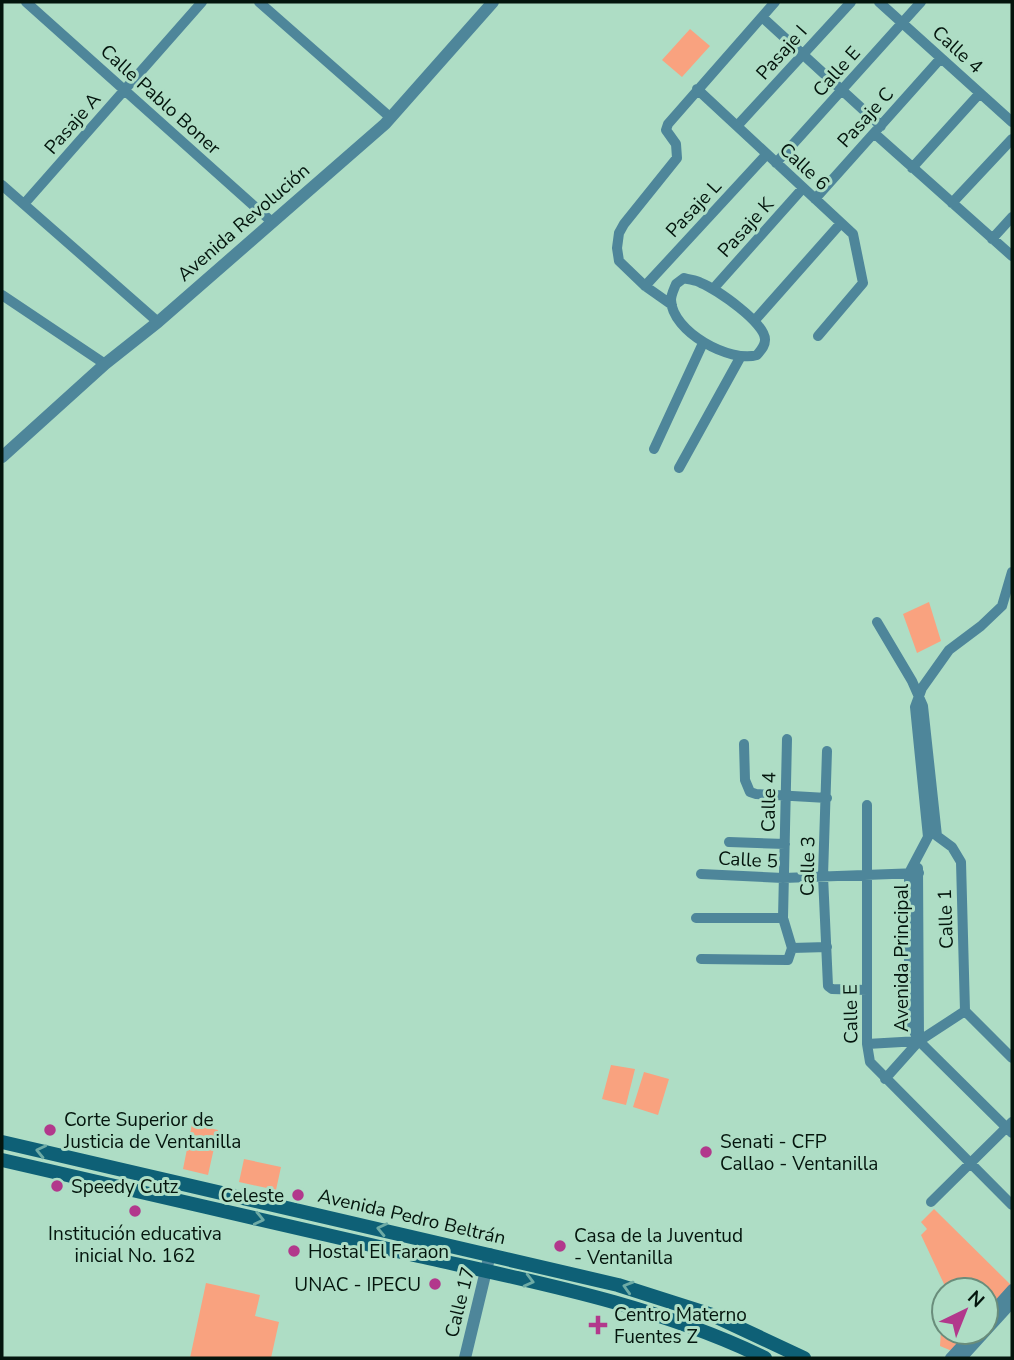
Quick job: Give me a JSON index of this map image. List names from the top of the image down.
{
  "streets": {
    "main road": ["Avenida Pedro Beltrán"],
    "street": [
      "Calle 4",
      "Pasaje I",
      "Calle E",
      "Calle Pablo Boner",
      "Pasaje C",
      "Pasaje A",
      "Calle 6",
      "Pasaje L",
      "Avenida Revolución",
      "Pasaje K",
      "Calle 5",
      "Calle 3",
      "Calle 1",
      "Avenida Principal",
      "Calle 17"
    ]
  },
  "crossings": [
    ["Calle 4", "Calle E"],
    ["Calle 4", "Pasaje C"],
    ["Calle 4", "Calle 5"],
    ["Pasaje I", "Calle 6"],
    ["Calle E", "Calle 6"],
    ["Calle E", "Calle 5"],
    ["Calle E", "Calle 3"],
    ["Calle Pablo Boner", "Pasaje A"],
    ["Calle Pablo Boner", "Avenida Revolución"],
    ["Pasaje C", "Calle 6"],
    ["Calle 6", "Pasaje L"],
    ["Calle 6", "Pasaje K"],
    ["Calle 5", "Calle 3"],
    ["Calle 5", "Avenida Principal"],
    ["Calle 1", "Avenida Principal"],
    ["Avenida Pedro Beltrán", "Calle 17"]
  ],
  "places": {
    "other": [
      "Corte Superior de Justicia de Ventanilla",
      "Senati - CFP Callao - Ventanilla",
      "Speedy Cutz",
      "Celeste",
      "Institución educativa inicial No. 162",
      "Casa de la Juventud - Ventanilla",
      "Hostal El Faraon",
      "UNAC - IPECU"
    ],
    "health": ["Centro Materno Fuentes Z"]
  },
  "north": "top right"
}
